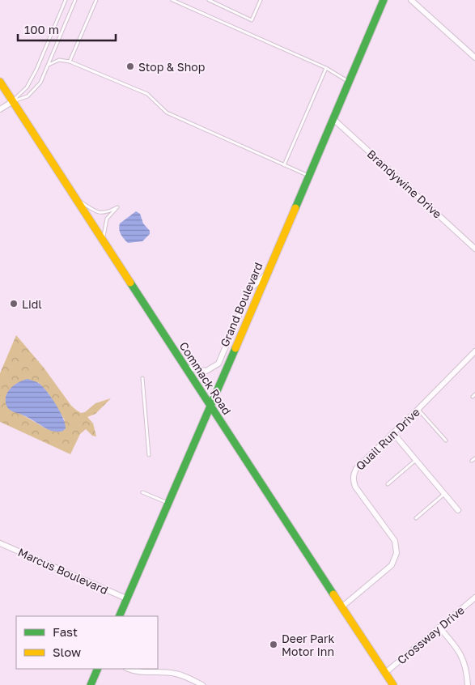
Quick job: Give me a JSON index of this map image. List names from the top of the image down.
{
  "streets": {
    "main road": ["Grand Boulevard", "Commack Road"],
    "street": [
      "Brandywine Drive",
      "Quail Run Drive",
      "Marcus Boulevard",
      "Crossway Drive"
    ]
  },
  "crossings": [
    ["Brandywine Drive", "Grand Boulevard"],
    ["Grand Boulevard", "Commack Road"],
    ["Grand Boulevard", "Marcus Boulevard"],
    ["Commack Road", "Quail Run Drive"],
    ["Commack Road", "Crossway Drive"]
  ],
  "places": ["Stop & Shop", "Lidl", "Deer Park Motor Inn"],
  "legend": ["Fast", "Slow"],
  "scale_bar": "100 m"
}
